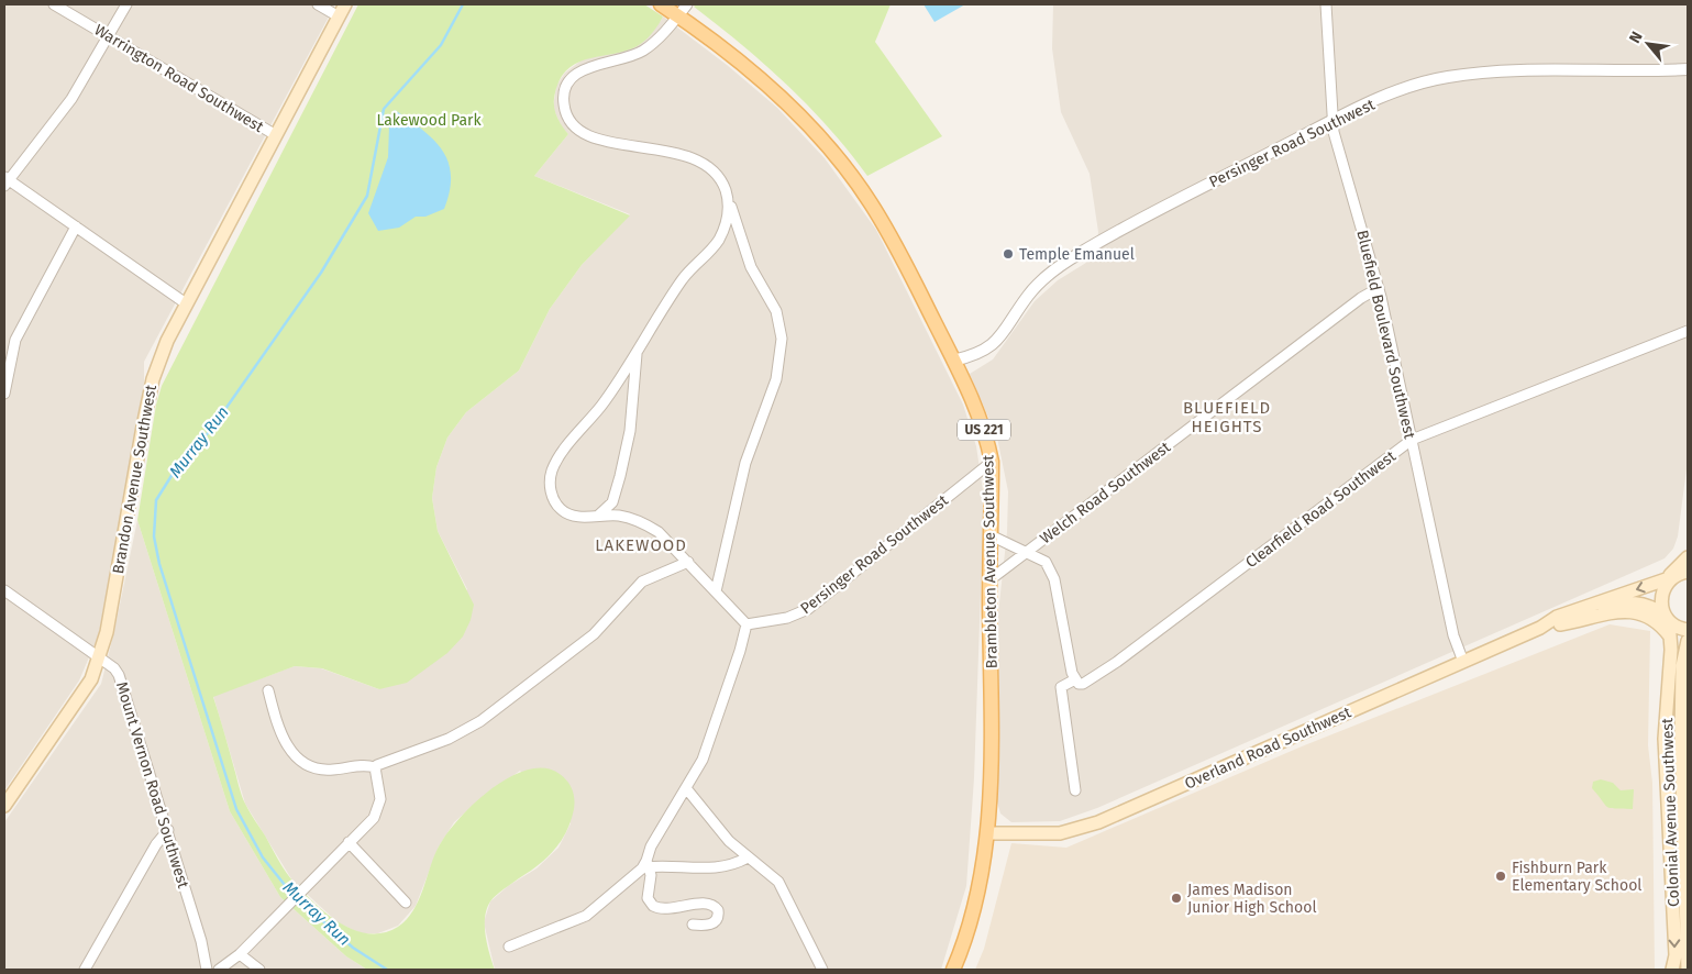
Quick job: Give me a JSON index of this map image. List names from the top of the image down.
{
  "streets": {
    "main road": [
      "US 221",
      "Brandon Avenue Southwest",
      "Brambleton Avenue Southwest",
      "Overland Road Southwest",
      "Colonial Avenue Southwest"
    ],
    "street": [
      "Warrington Road Southwest",
      "Persinger Road Southwest",
      "Bluefield Boulevard Southwest",
      "Welch Road Southwest",
      "Clearfield Road Southwest",
      "Mount Vernon Road Southwest"
    ]
  },
  "crossings": [
    ["Warrington Road Southwest", "Brandon Avenue Southwest"],
    ["Persinger Road Southwest", "Bluefield Boulevard Southwest"],
    ["Persinger Road Southwest", "Brambleton Avenue Southwest"],
    ["Bluefield Boulevard Southwest", "Welch Road Southwest"],
    ["Bluefield Boulevard Southwest", "Clearfield Road Southwest"],
    ["Bluefield Boulevard Southwest", "Overland Road Southwest"],
    ["Brandon Avenue Southwest", "Mount Vernon Road Southwest"],
    ["Welch Road Southwest", "Brambleton Avenue Southwest"],
    ["Brambleton Avenue Southwest", "Overland Road Southwest"],
    ["Overland Road Southwest", "Colonial Avenue Southwest"]
  ],
  "districts": ["BLUEFIELD HEIGHTS", "LAKEWOOD"],
  "water": ["Murray Run"],
  "parks": ["Lakewood Park"],
  "places": ["Temple Emanuel", "Fishburn Park Elementary School", "James Madison Junior High School"],
  "north": "top left"
}
